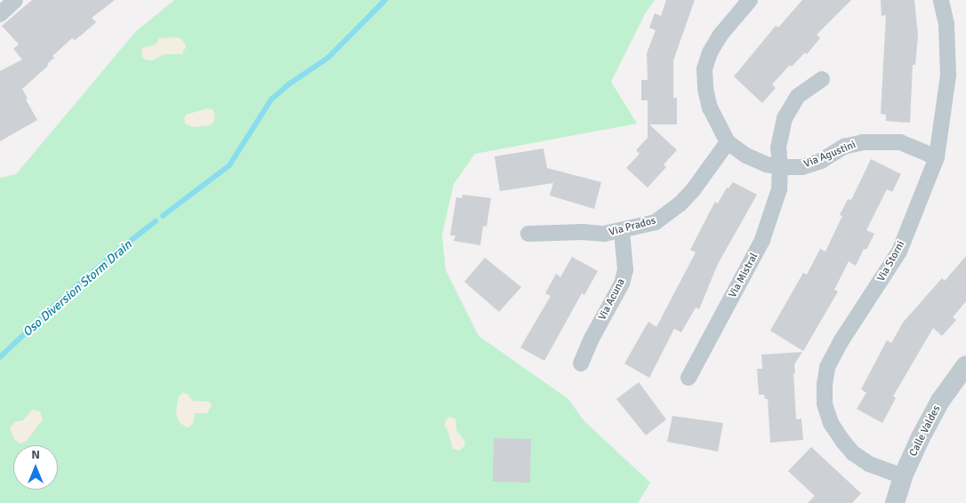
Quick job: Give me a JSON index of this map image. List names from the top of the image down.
{
  "streets": {
    "street": [
      "Via Agustini",
      "Via Prados",
      "Via Storni",
      "Via Mistral",
      "Via Acuna",
      "Calle Valdes"
    ]
  },
  "crossings": [
    ["Via Agustini", "Via Prados"],
    ["Via Agustini", "Via Storni"],
    ["Via Agustini", "Via Mistral"],
    ["Via Prados", "Via Acuna"],
    ["Via Storni", "Calle Valdes"]
  ],
  "water": ["Oso Diversion Storm Drain"],
  "north": "top"
}
